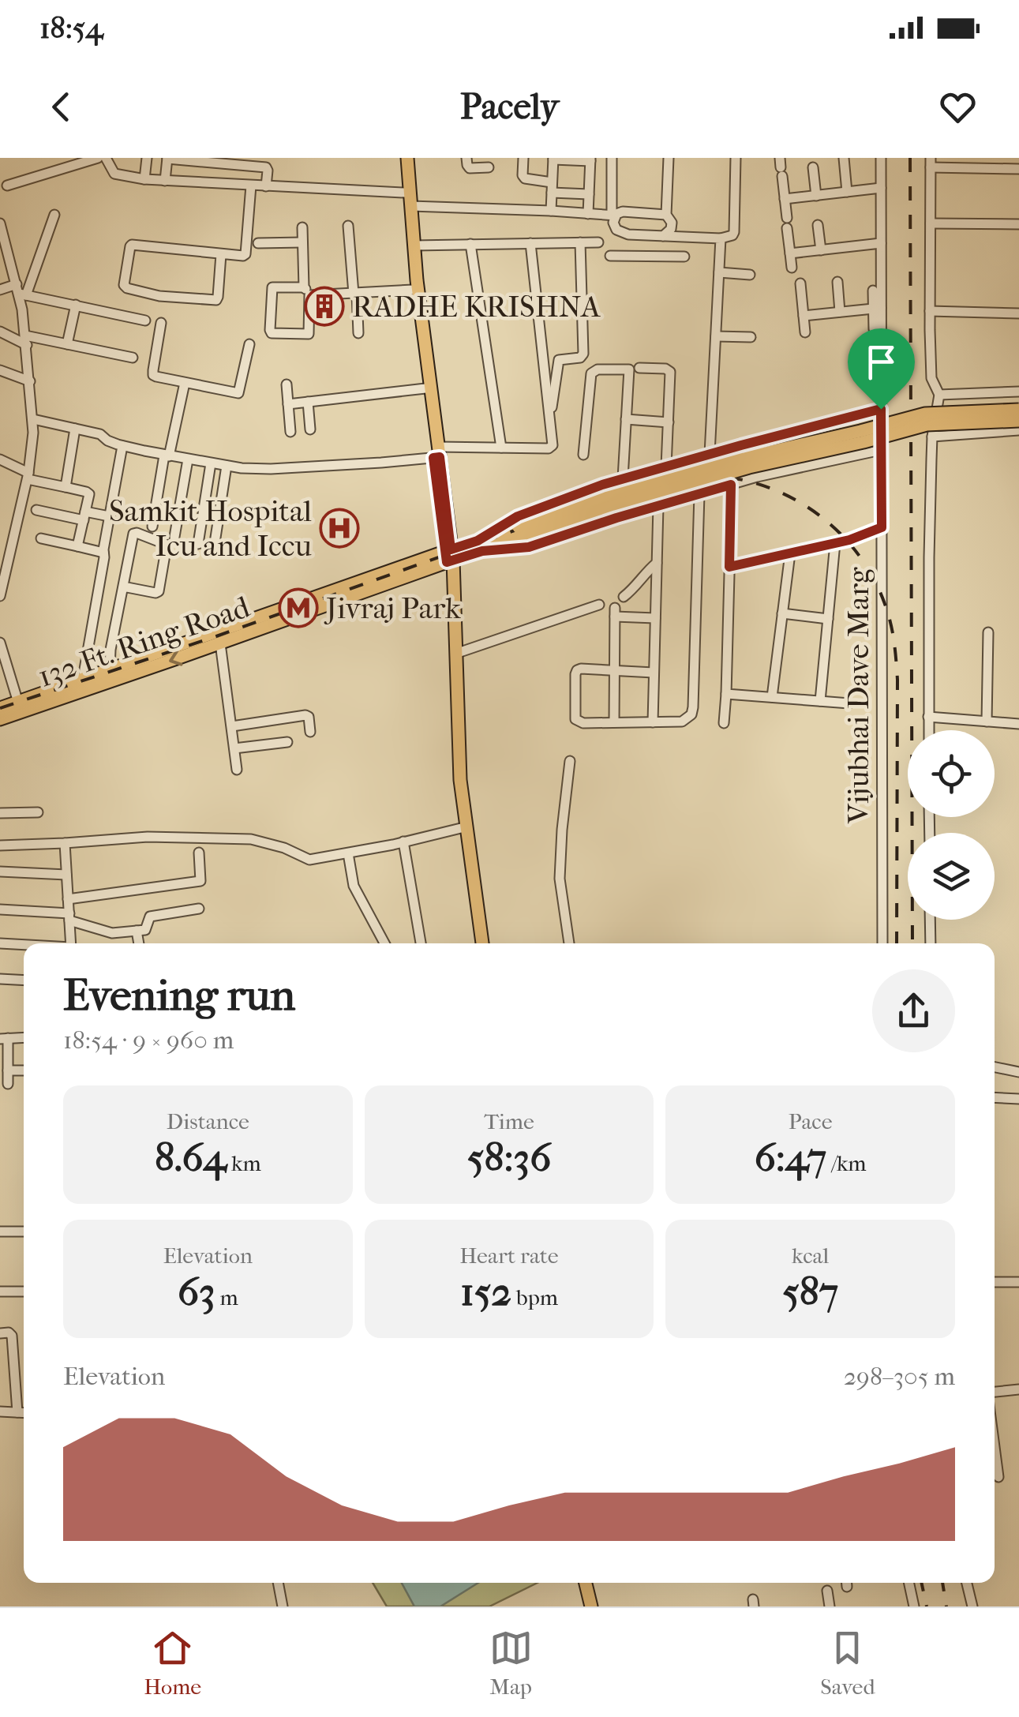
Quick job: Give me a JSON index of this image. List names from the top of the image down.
{
  "streets": {
    "main road": ["132 Ft. Ring Road"],
    "street": ["Vijubhai Dave Marg"]
  },
  "places": {
    "building": ["RADHE KRISHNA"],
    "hospital": ["Samkit Hospital Icu and Iccu"],
    "metro station": ["Jivraj Park"]
  },
  "page": {
    "status": "18:54",
    "header": "Pacely",
    "heading": ["Evening run", "18:54 · 9 × 960 m"],
    "stats": [
      ["Distance", "8.64 km"],
      ["Time", "58:36"],
      ["Pace", "6:47 /km"],
      ["Elevation", "63 m"],
      ["Heart rate", "152 bpm"],
      ["kcal", "587"]
    ],
    "chart": ["Elevation", "298–305 m"],
    "tabs": ["Home", "Map", "Saved"]
  }
}
